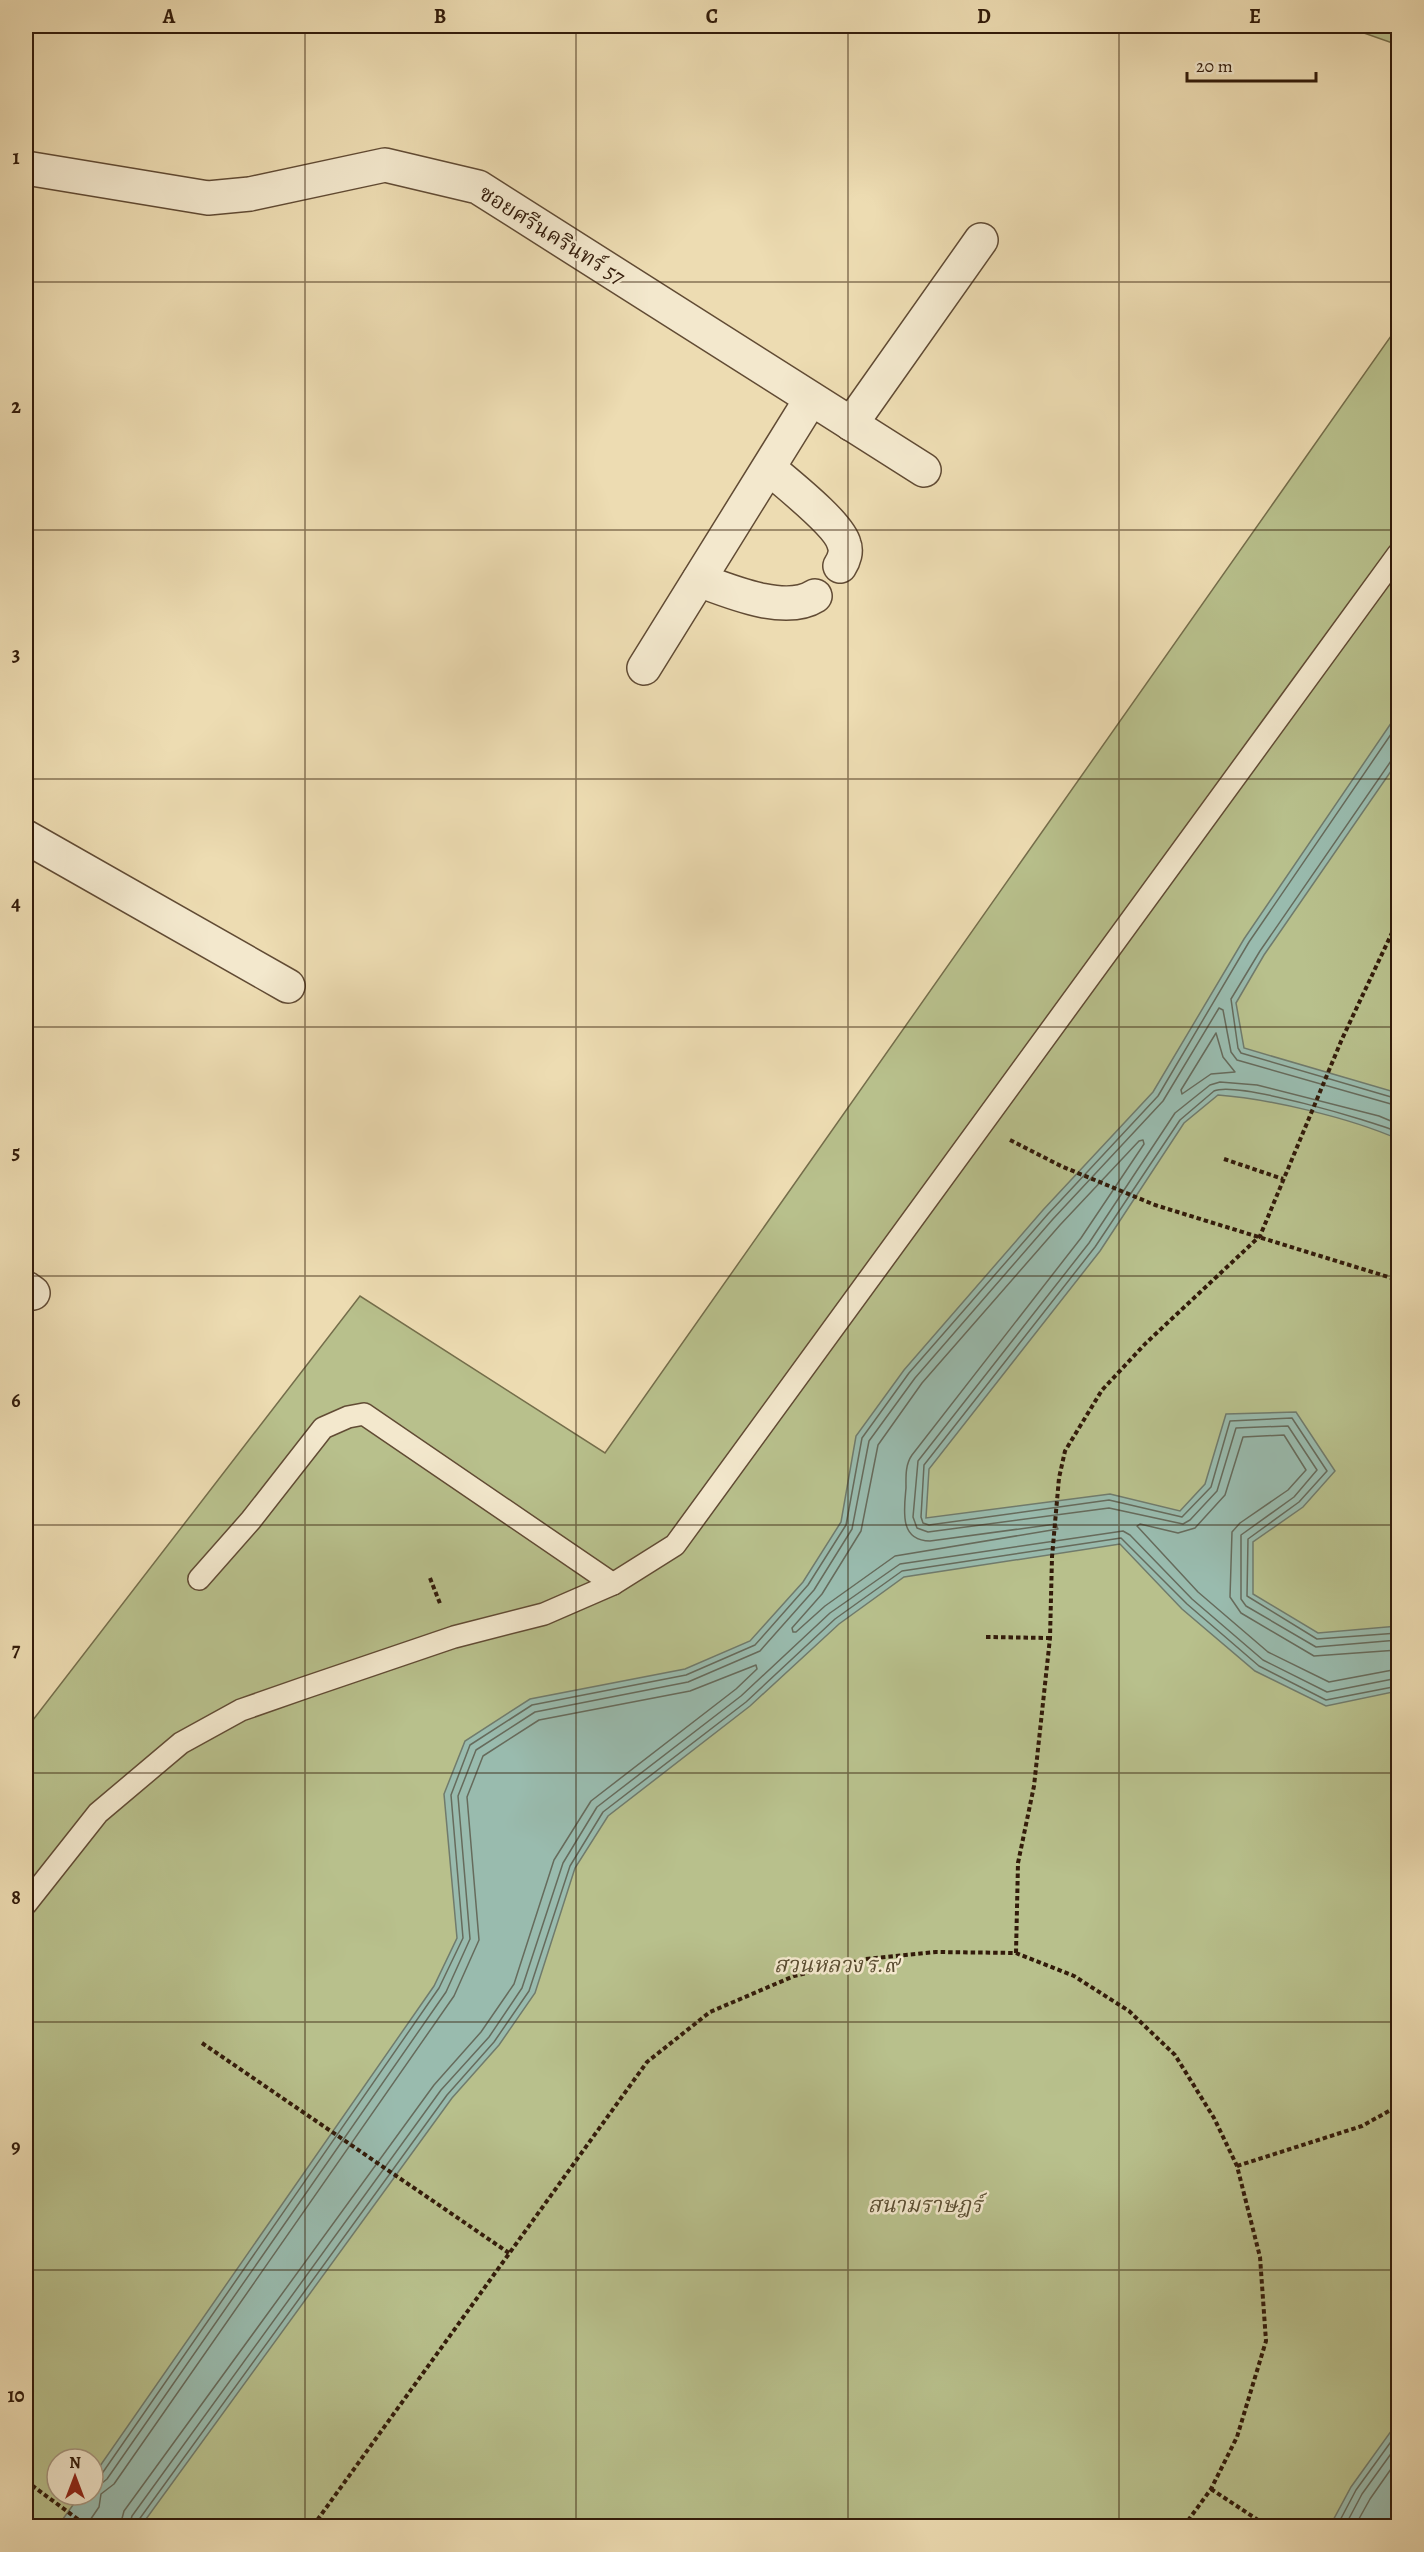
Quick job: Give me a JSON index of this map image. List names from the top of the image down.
{
  "streets": {
    "street": ["ซอยศรีนครินทร์ 57"]
  },
  "parks": ["สวนหลวง ร.๙", "สนามราษฎร์"],
  "scale_bar": "20 m",
  "north": "top",
  "grid": {
    "columns": [
      "A",
      "B",
      "C",
      "D",
      "E"
    ],
    "rows": [
      "1",
      "2",
      "3",
      "4",
      "5",
      "6",
      "7",
      "8",
      "9",
      "10"
    ]
  }
}
